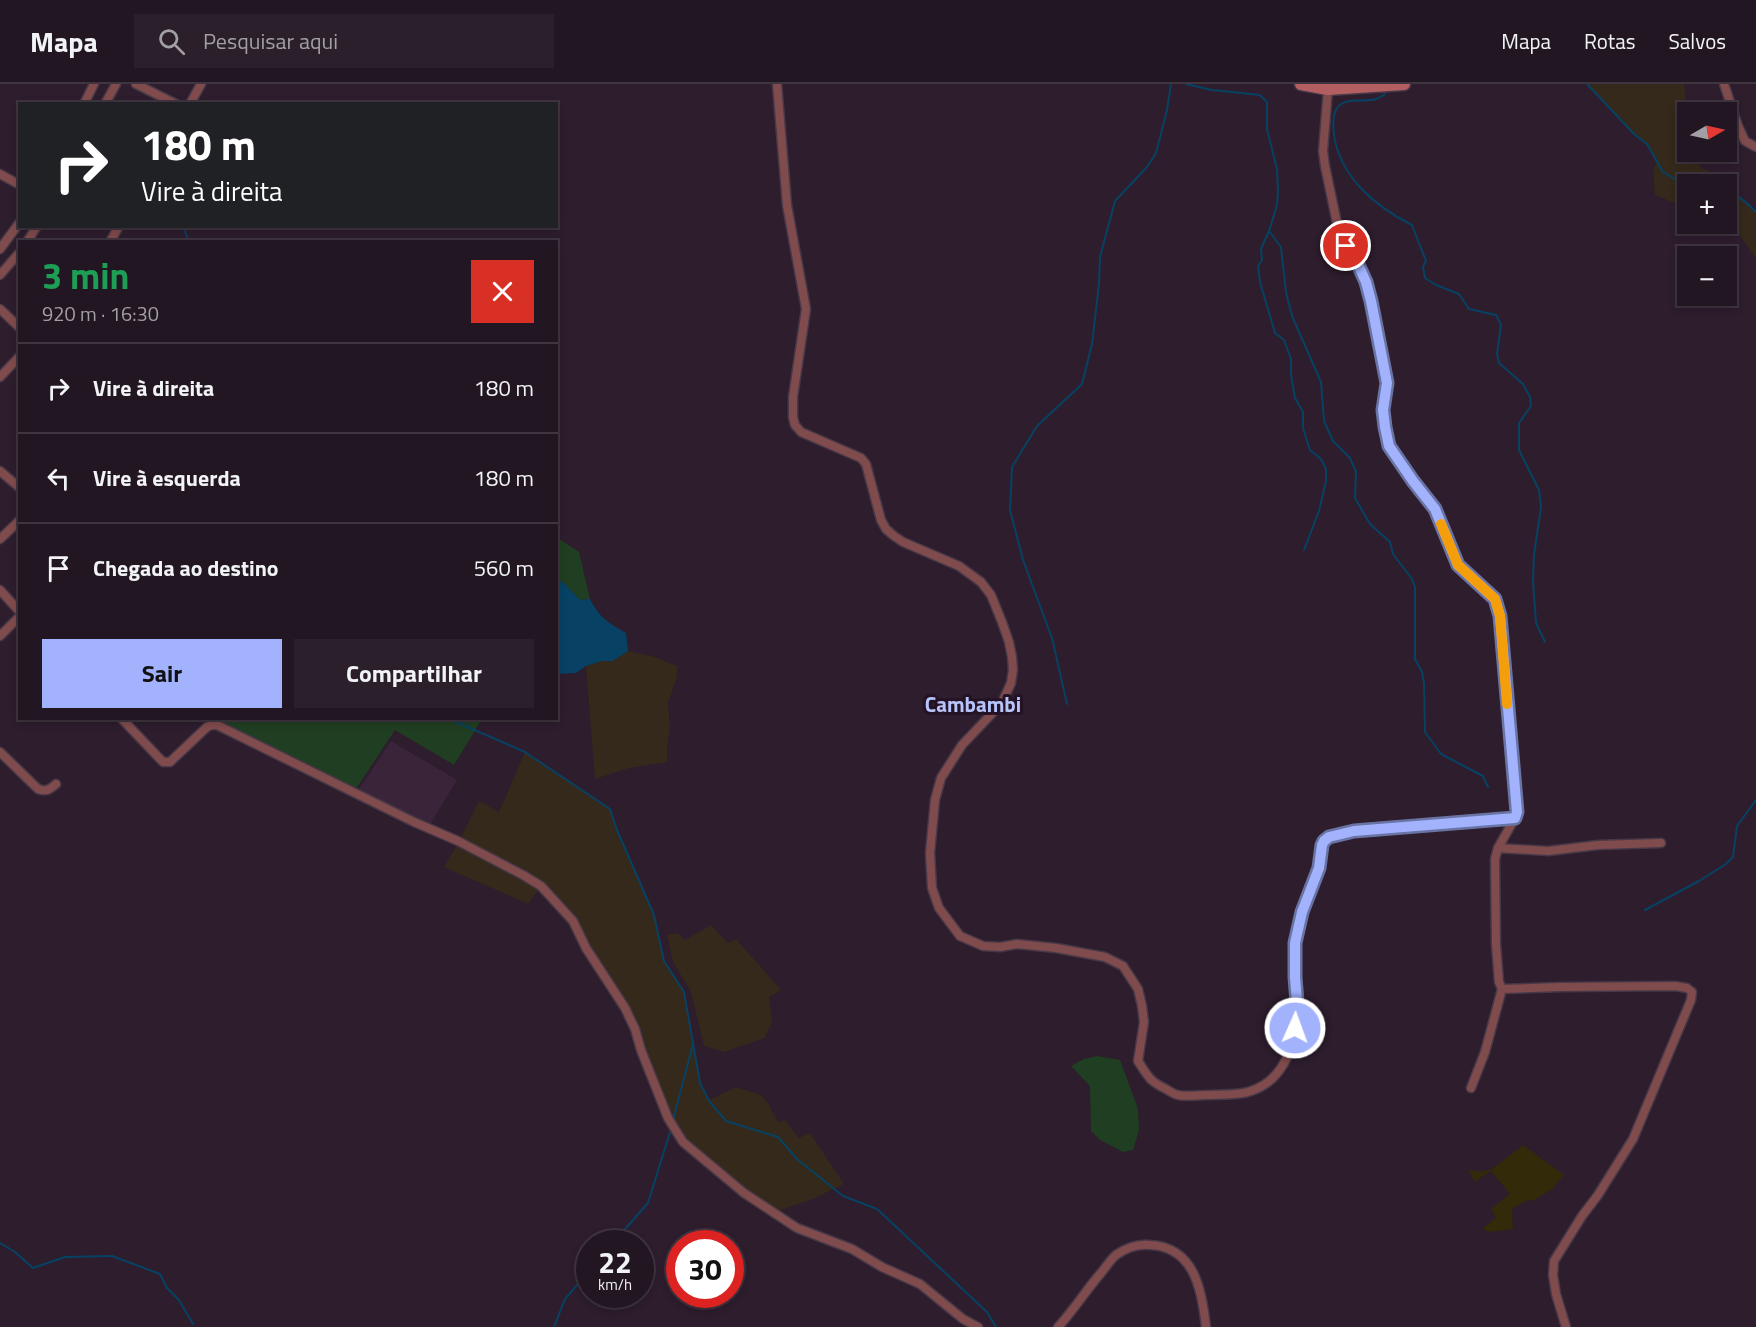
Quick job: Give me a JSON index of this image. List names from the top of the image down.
{
  "districts": ["Cambambi"],
  "north": "right",
  "page": {
    "header": "Mapa",
    "search": "Pesquisar aqui",
    "nav": ["Mapa", "Rotas", "Salvos"],
    "map_buttons": ["+", "−"],
    "turn": ["180 m", "Vire à direita"],
    "heading": ["3 min", "920 m · 16:30"],
    "list": [
      {
        "name": "Vire à direita",
        "value": "180 m"
      },
      {
        "name": "Vire à esquerda",
        "value": "180 m"
      },
      {
        "name": "Chegada ao destino",
        "value": "560 m"
      }
    ],
    "buttons": ["Sair", "Compartilhar"],
    "speed": "22 km/h",
    "limit": "30"
  }
}
